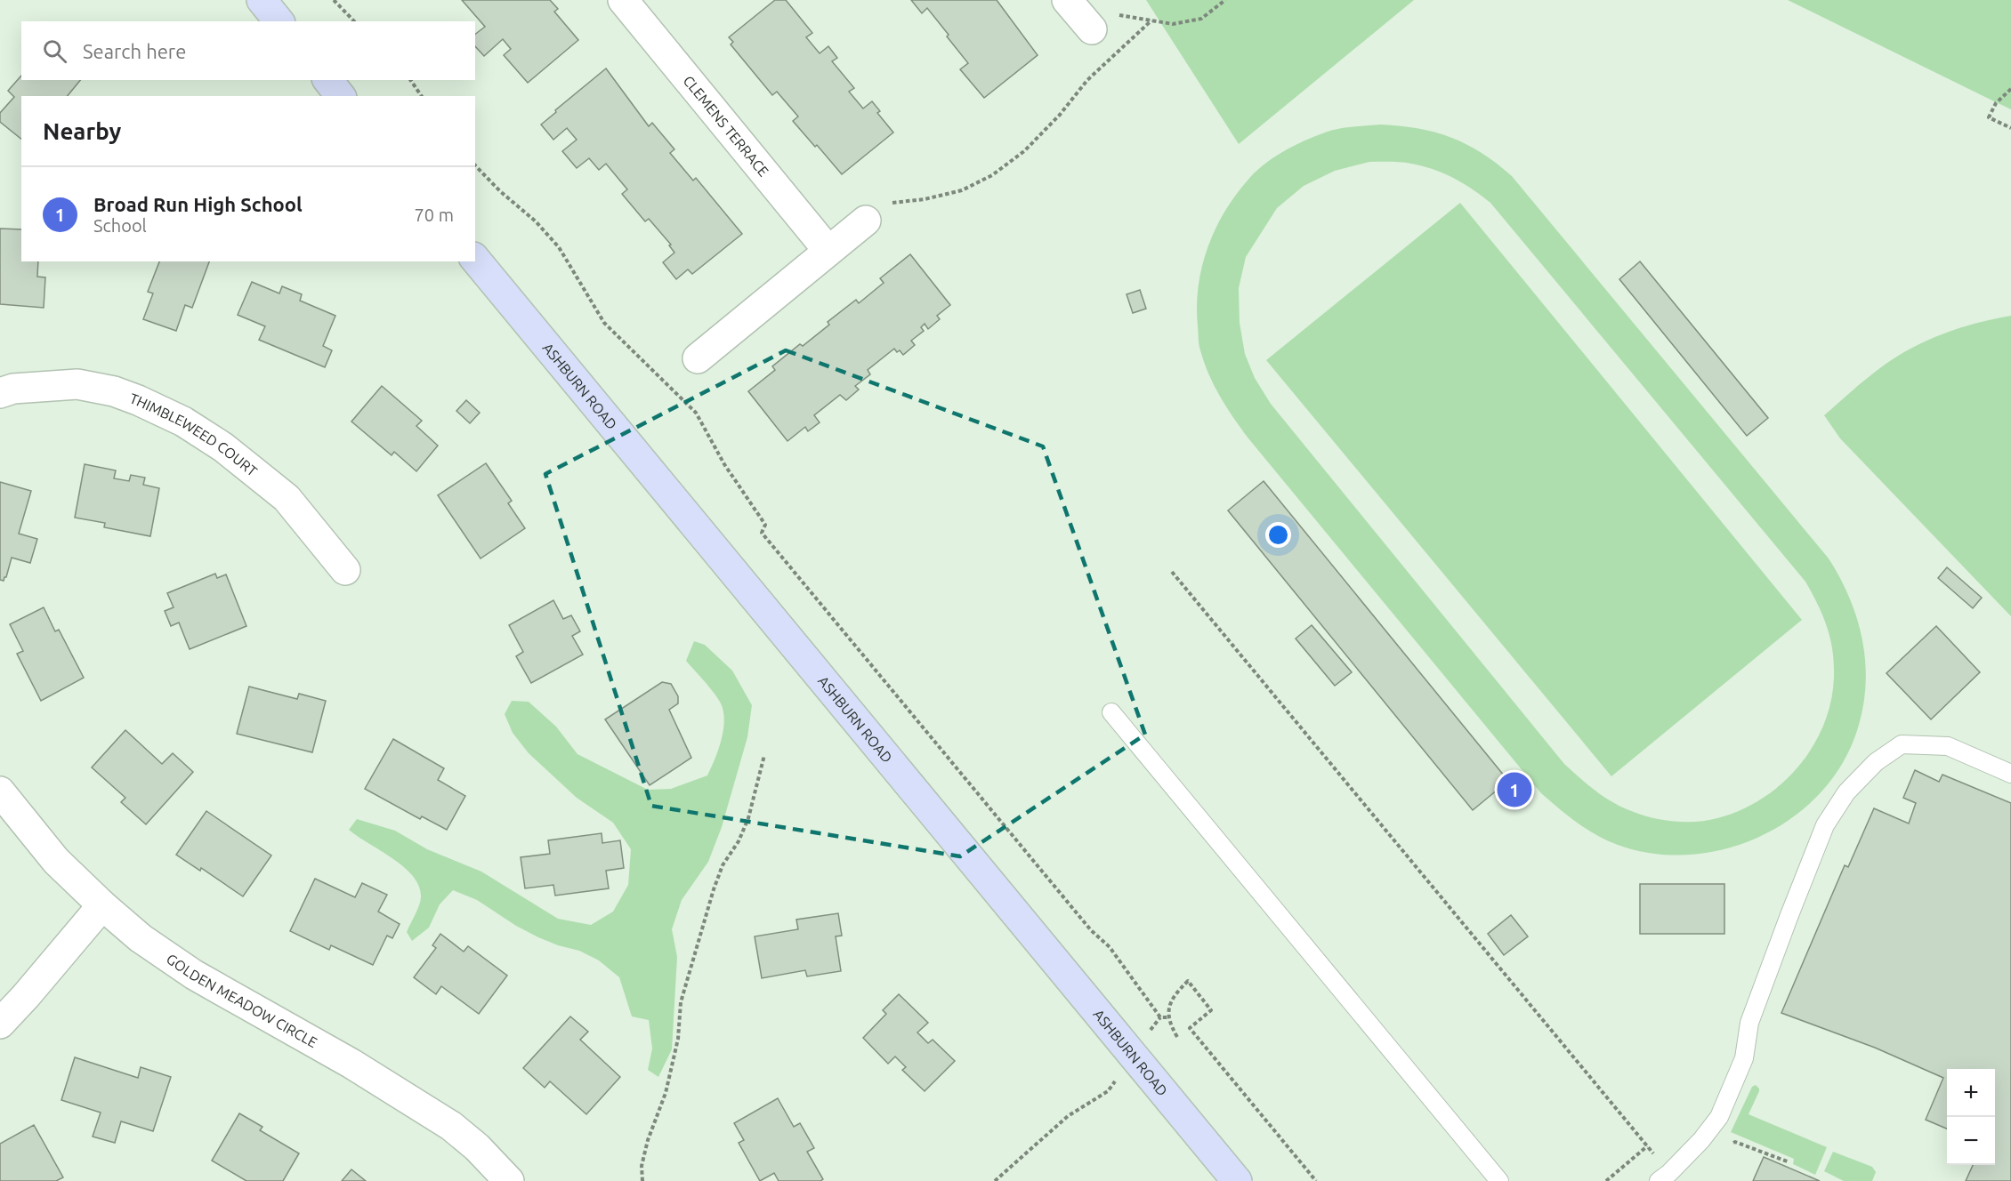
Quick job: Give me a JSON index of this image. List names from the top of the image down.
{
  "streets": {
    "main road": ["ASHBURN ROAD"],
    "street": ["CLEMENS TERRACE", "THIMBLEWEED COURT", "GOLDEN MEADOW CIRCLE"]
  },
  "page": {
    "search": "Search here",
    "heading": "Nearby",
    "list": [
      {
        "mark": "1",
        "name": "Broad Run High School",
        "note": "School",
        "value": "70 m"
      }
    ],
    "pins": "1",
    "map_buttons": ["+", "−"]
  }
}
